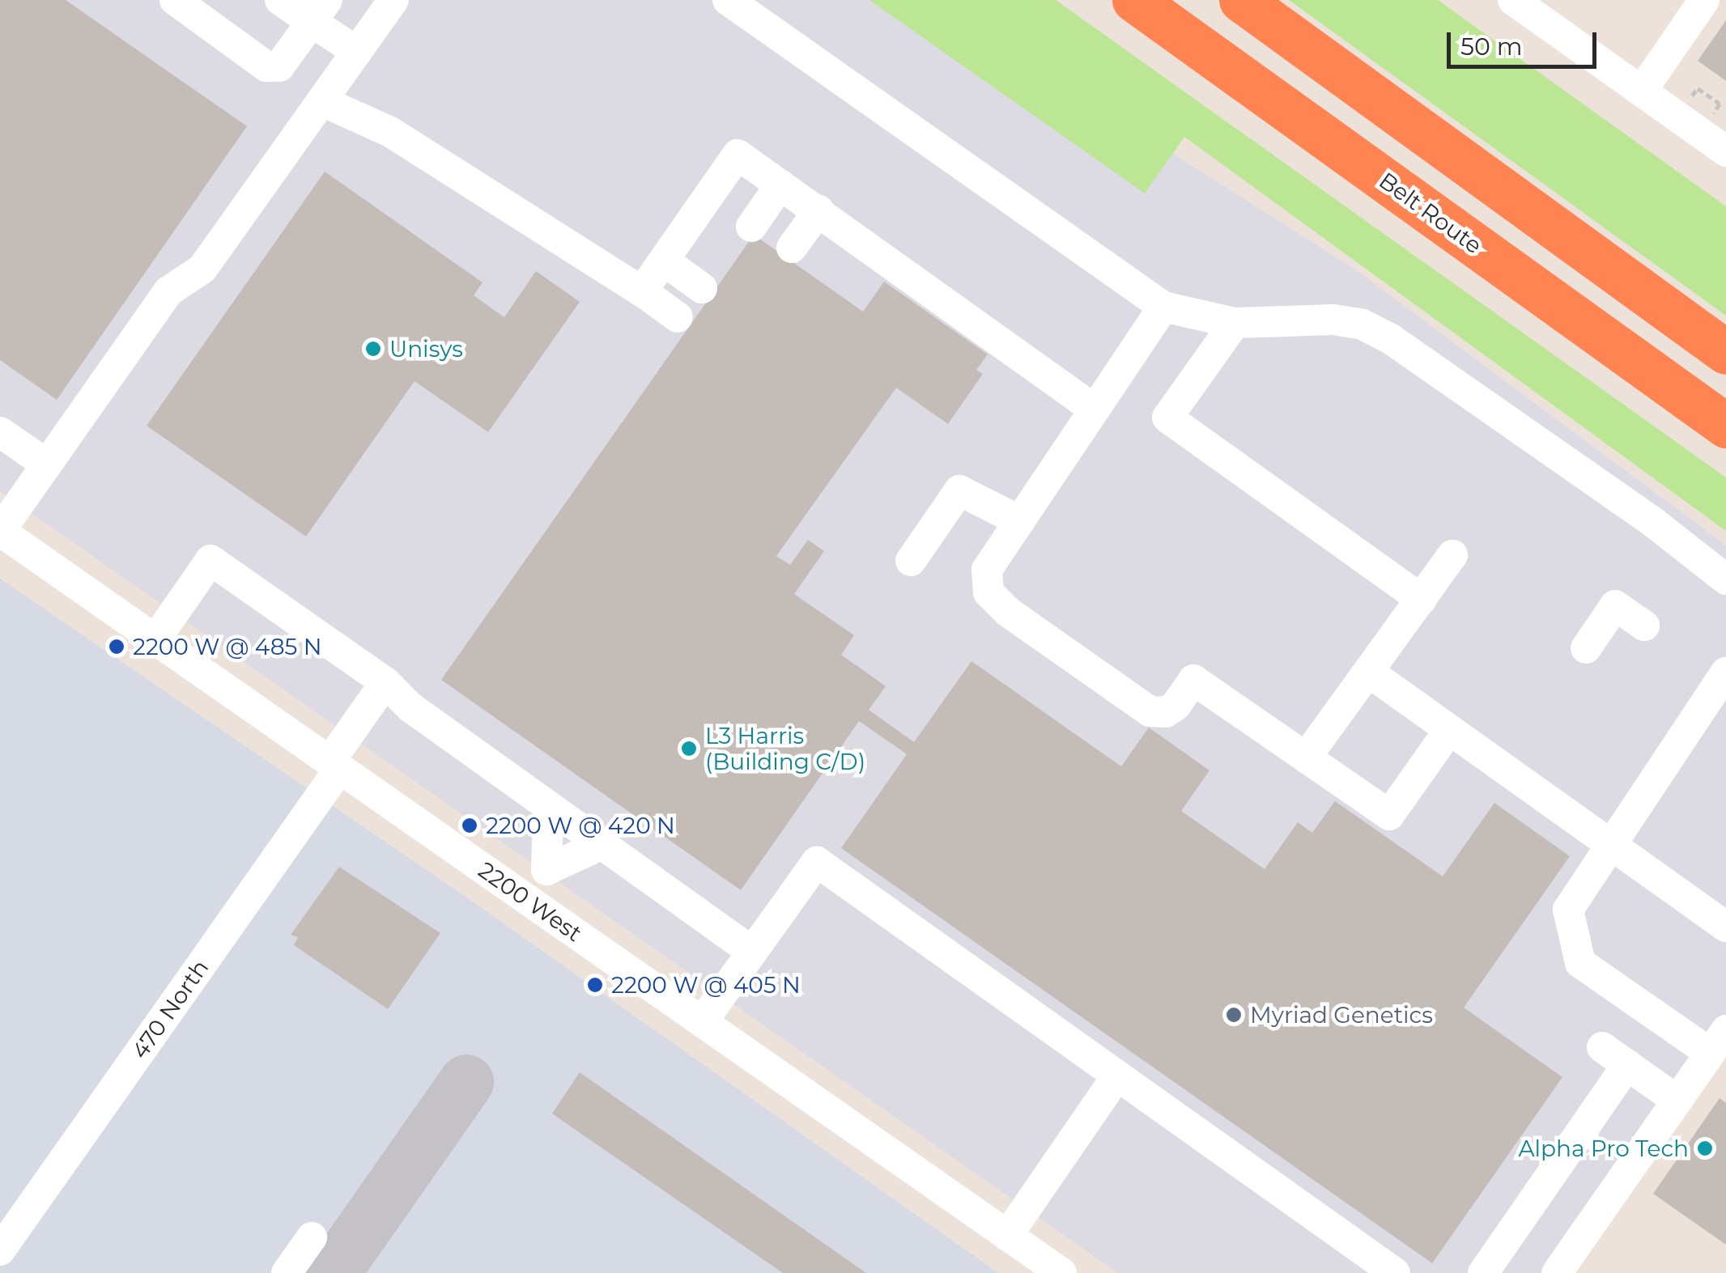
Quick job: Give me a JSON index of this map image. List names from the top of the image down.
{
  "streets": {
    "highway": ["Belt Route"],
    "street": ["2200 West", "470 North"]
  },
  "crossings": [
    ["2200 West", "470 North"]
  ],
  "places": [
    "Unisys",
    "2200 W @ 485 N",
    "L3 Harris (Building C/D)",
    "2200 W @ 420 N",
    "2200 W @ 405 N",
    "Myriad Genetics",
    "Alpha Pro Tech"
  ],
  "scale_bar": "50 m"
}
